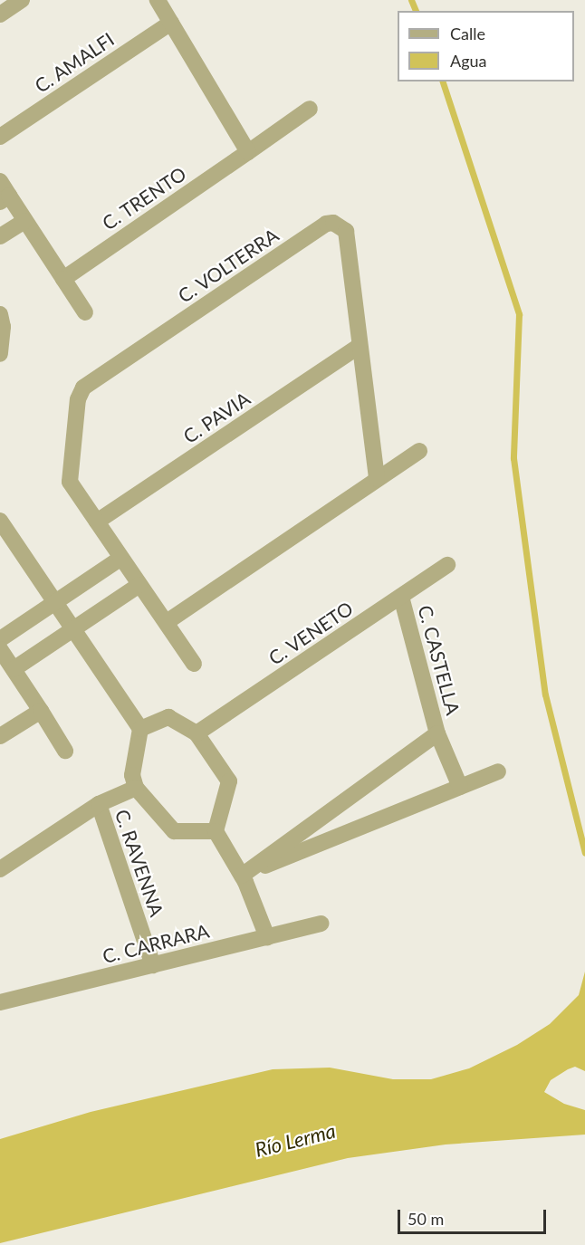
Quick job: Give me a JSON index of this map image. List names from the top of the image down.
{
  "streets": {
    "street": [
      "C. AMALFI",
      "C. TRENTO",
      "C. VOLTERRA",
      "C. PAVIA",
      "C. VENETO",
      "C. CASTELLA",
      "C. RAVENNA",
      "C. CARRARA"
    ]
  },
  "crossings": [
    ["C. VOLTERRA", "C. PAVIA"],
    ["C. VENETO", "C. CASTELLA"],
    ["C. RAVENNA", "C. CARRARA"]
  ],
  "water": ["Río Lerma"],
  "legend": ["Calle", "Agua"],
  "scale_bar": "50 m"
}
